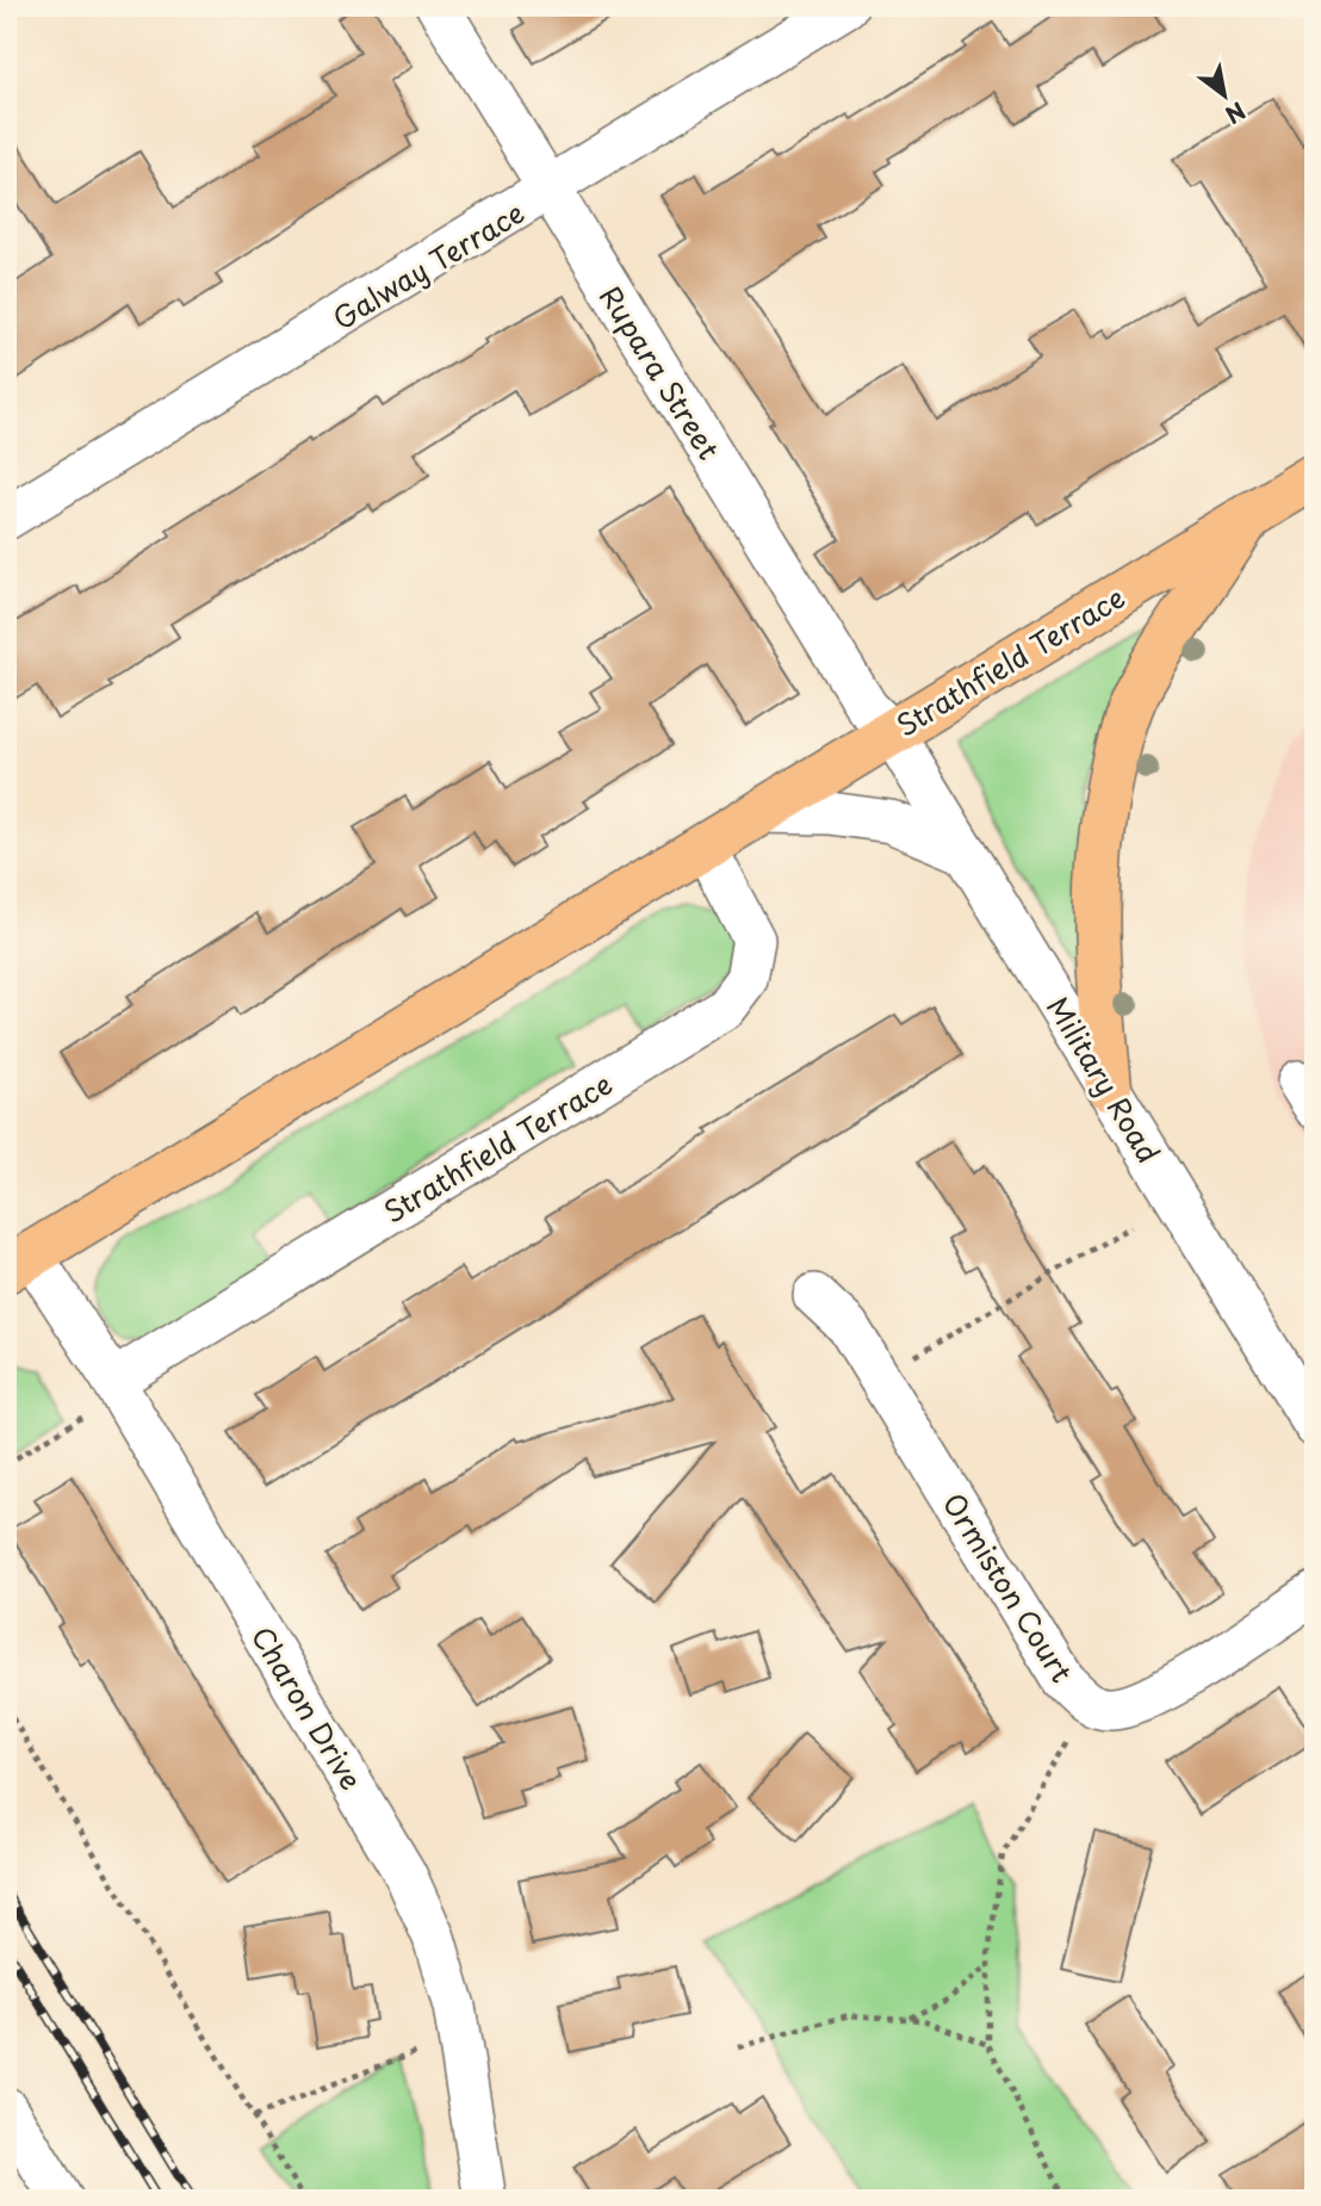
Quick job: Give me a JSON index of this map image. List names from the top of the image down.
{
  "streets": {
    "main road": ["Strathfield Terrace"],
    "street": [
      "Galway Terrace",
      "Rupara Street",
      "Military Road",
      "Ormiston Court",
      "Charon Drive"
    ]
  },
  "crossings": [
    ["Galway Terrace", "Rupara Street"],
    ["Rupara Street", "Strathfield Terrace"],
    ["Rupara Street", "Military Road"],
    ["Strathfield Terrace", "Military Road"],
    ["Strathfield Terrace", "Charon Drive"]
  ],
  "north": "bottom right"
}
